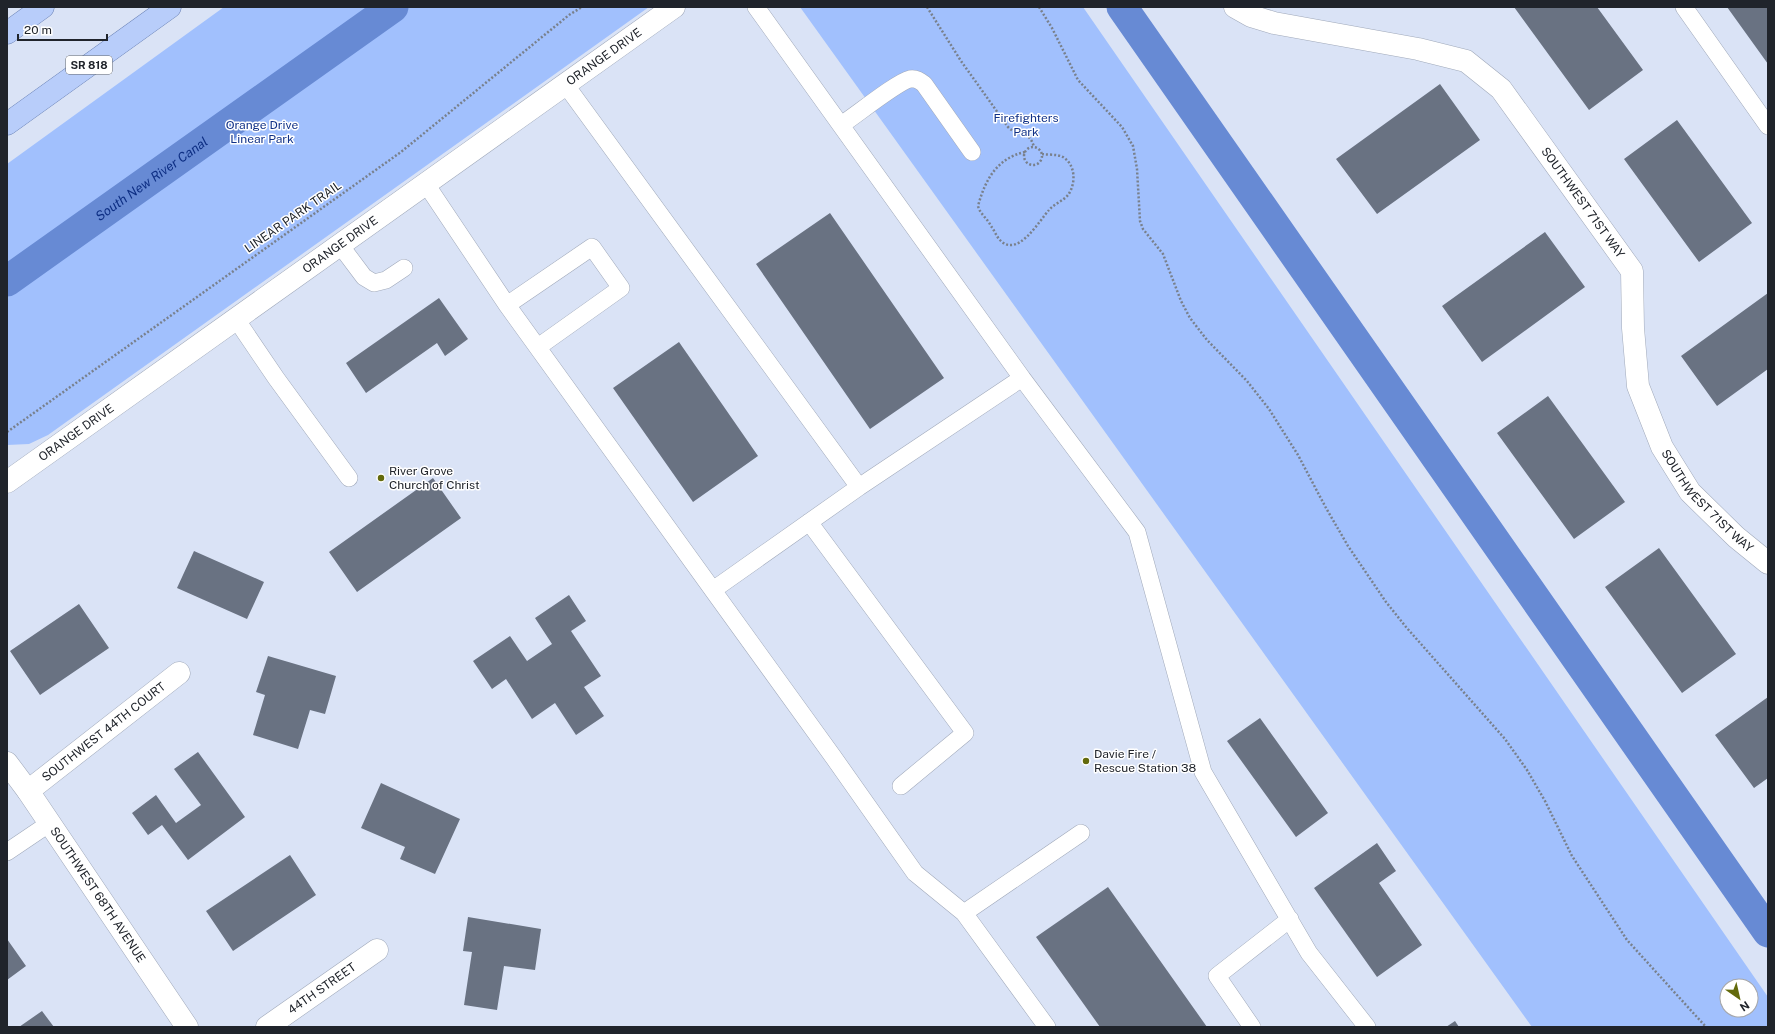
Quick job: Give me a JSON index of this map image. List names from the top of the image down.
{
  "streets": {
    "main road": ["SR 818"],
    "street": [
      "ORANGE DRIVE",
      "SOUTHWEST 71ST WAY",
      "SOUTHWEST 44TH COURT",
      "SOUTHWEST 68TH AVENUE",
      "44TH STREET"
    ],
    "path": ["LINEAR PARK TRAIL"]
  },
  "crossings": [
    ["SOUTHWEST 44TH COURT", "SOUTHWEST 68TH AVENUE"]
  ],
  "water": ["South New River Canal"],
  "parks": ["Firefighters Park", "Orange Drive Linear Park"],
  "places": ["River Grove Church of Christ", "Davie Fire / Rescue Station 38"],
  "scale_bar": "20 m",
  "north": "bottom right"
}
